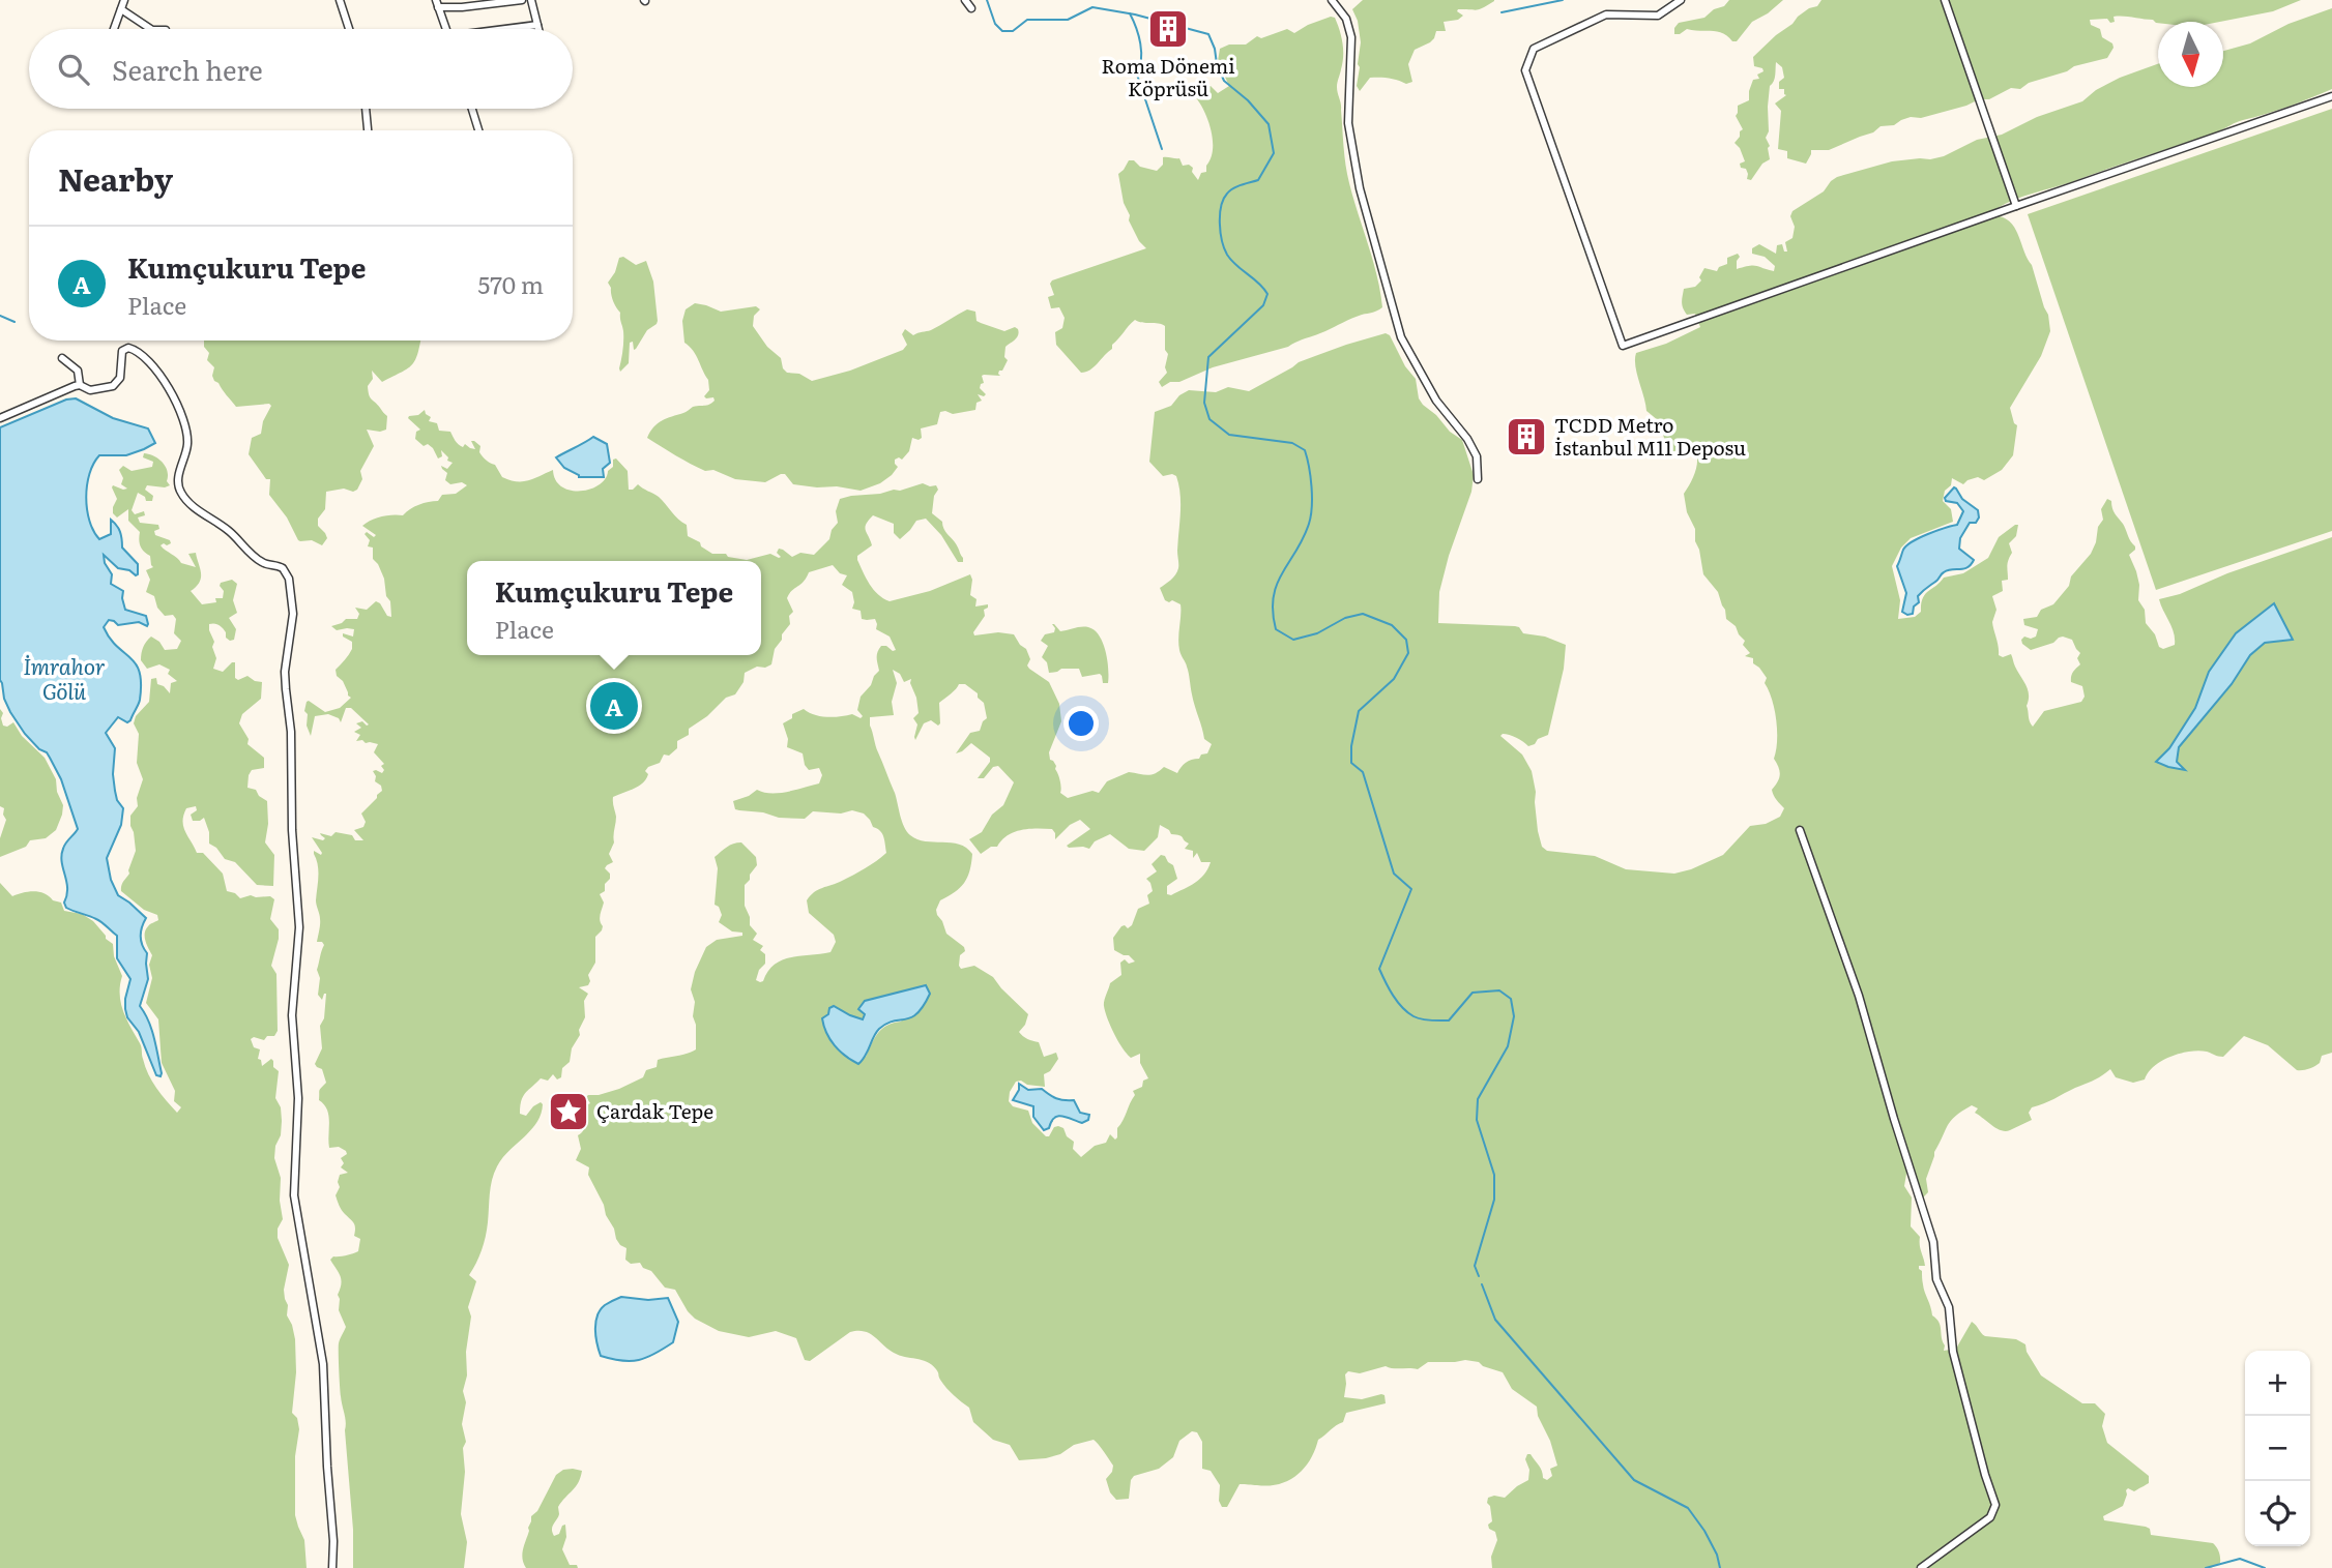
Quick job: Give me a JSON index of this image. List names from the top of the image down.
{
  "water": ["İmrahor Gölü"],
  "places": {
    "building": ["Roma Dönemi Köprüsü", "TCDD Metro İstanbul M11 Deposu"],
    "place": ["Çardak Tepe"]
  },
  "north": "bottom",
  "page": {
    "search": "Search here",
    "heading": "Nearby",
    "list": [
      {
        "mark": "A",
        "name": "Kumçukuru Tepe",
        "note": "Place",
        "value": "570 m"
      }
    ],
    "popup": ["Kumçukuru Tepe", "Place"],
    "pins": "A",
    "map_buttons": ["+", "−"]
  }
}
